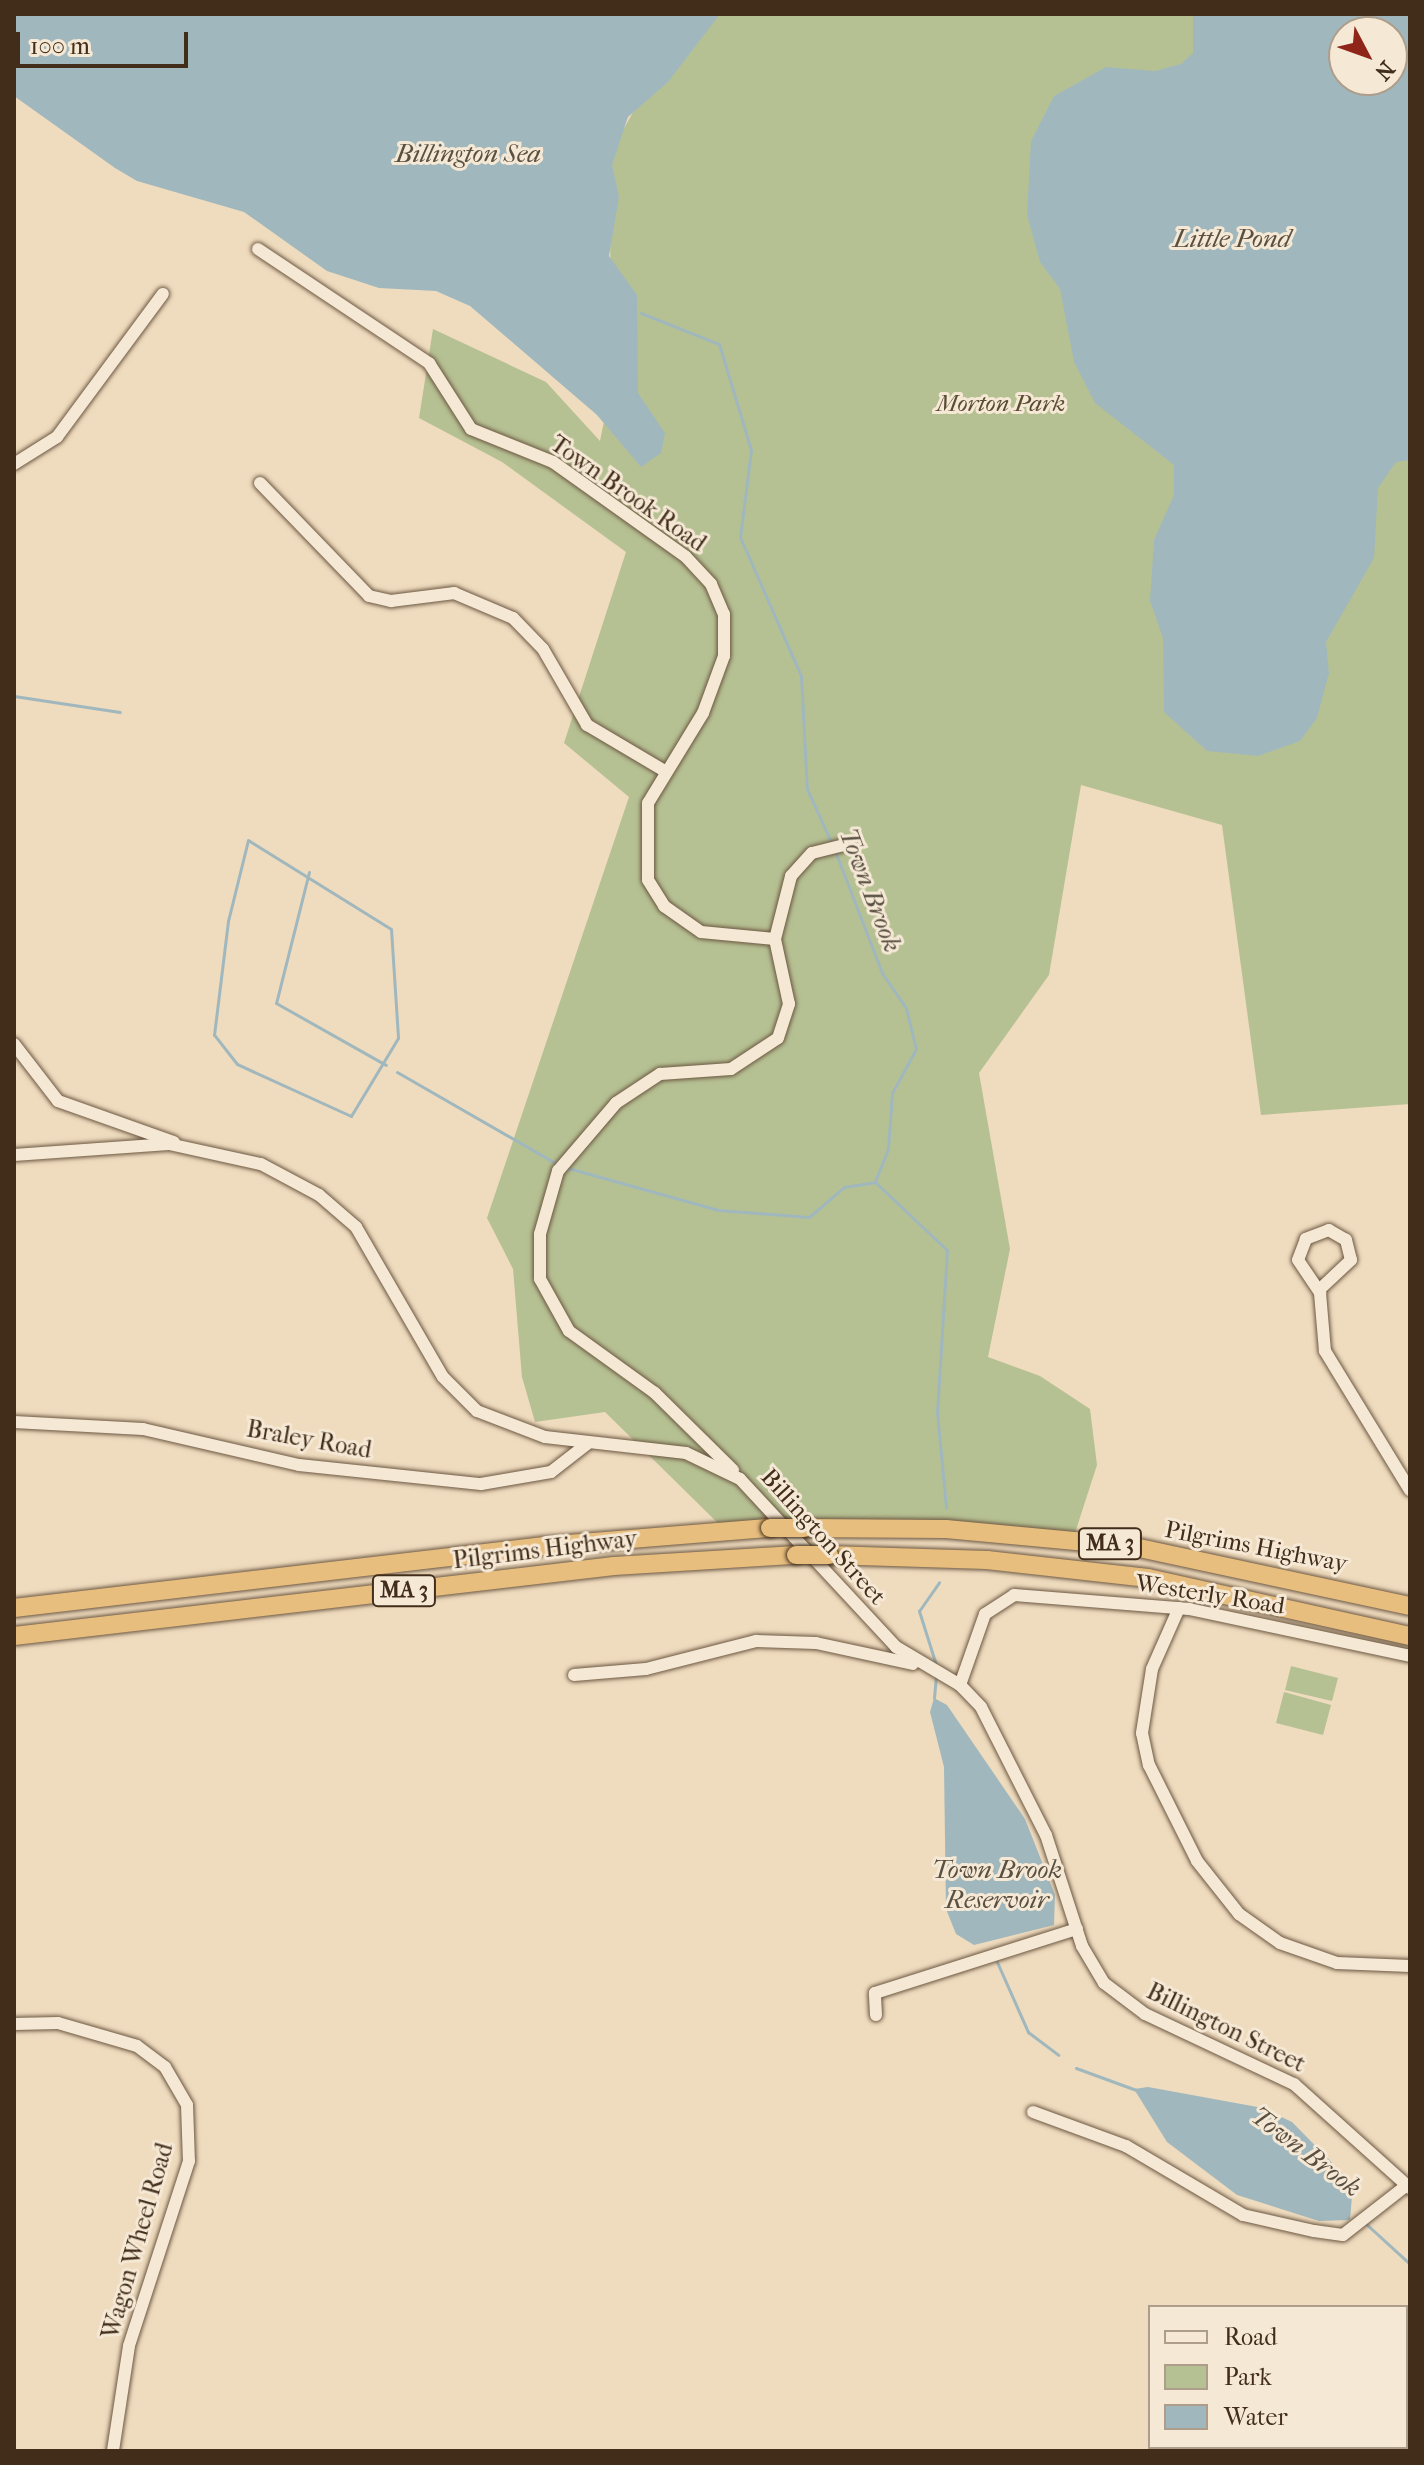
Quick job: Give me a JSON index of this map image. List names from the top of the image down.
{
  "streets": {
    "highway": ["MA 3", "Pilgrims Highway"],
    "street": [
      "Town Brook Road",
      "Braley Road",
      "Billington Street",
      "Westerly Road",
      "Wagon Wheel Road"
    ]
  },
  "crossings": [
    ["Braley Road", "Billington Street"],
    ["Billington Street", "Westerly Road"]
  ],
  "water": [
    "Billington Sea",
    "Little Pond",
    "Town Brook",
    "Town Brook Reservoir"
  ],
  "parks": ["Morton Park"],
  "legend": ["Road", "Park", "Water"],
  "scale_bar": "100 m",
  "north": "bottom right"
}
